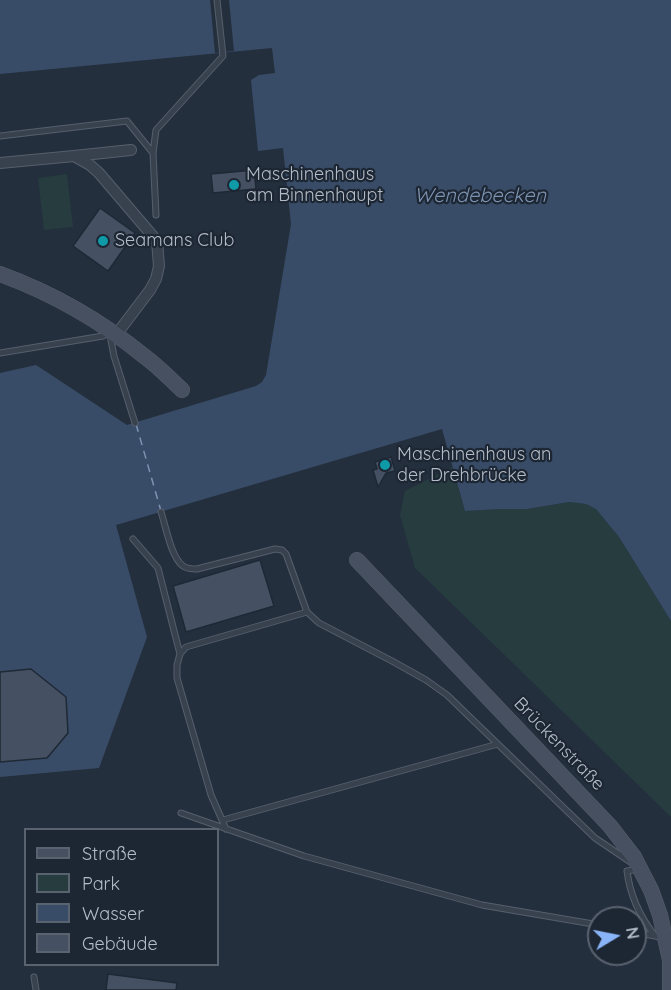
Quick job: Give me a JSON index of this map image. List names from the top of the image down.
{
  "streets": {
    "street": ["Brückenstraße"]
  },
  "water": ["Wendebecken"],
  "places": ["Maschinenhaus am Binnenhaupt", "Seamans Club", "Maschinenhaus an der Drehbrücke"],
  "legend": [
    "Straße",
    "Park",
    "Wasser",
    "Gebäude"
  ],
  "north": "right"
}
